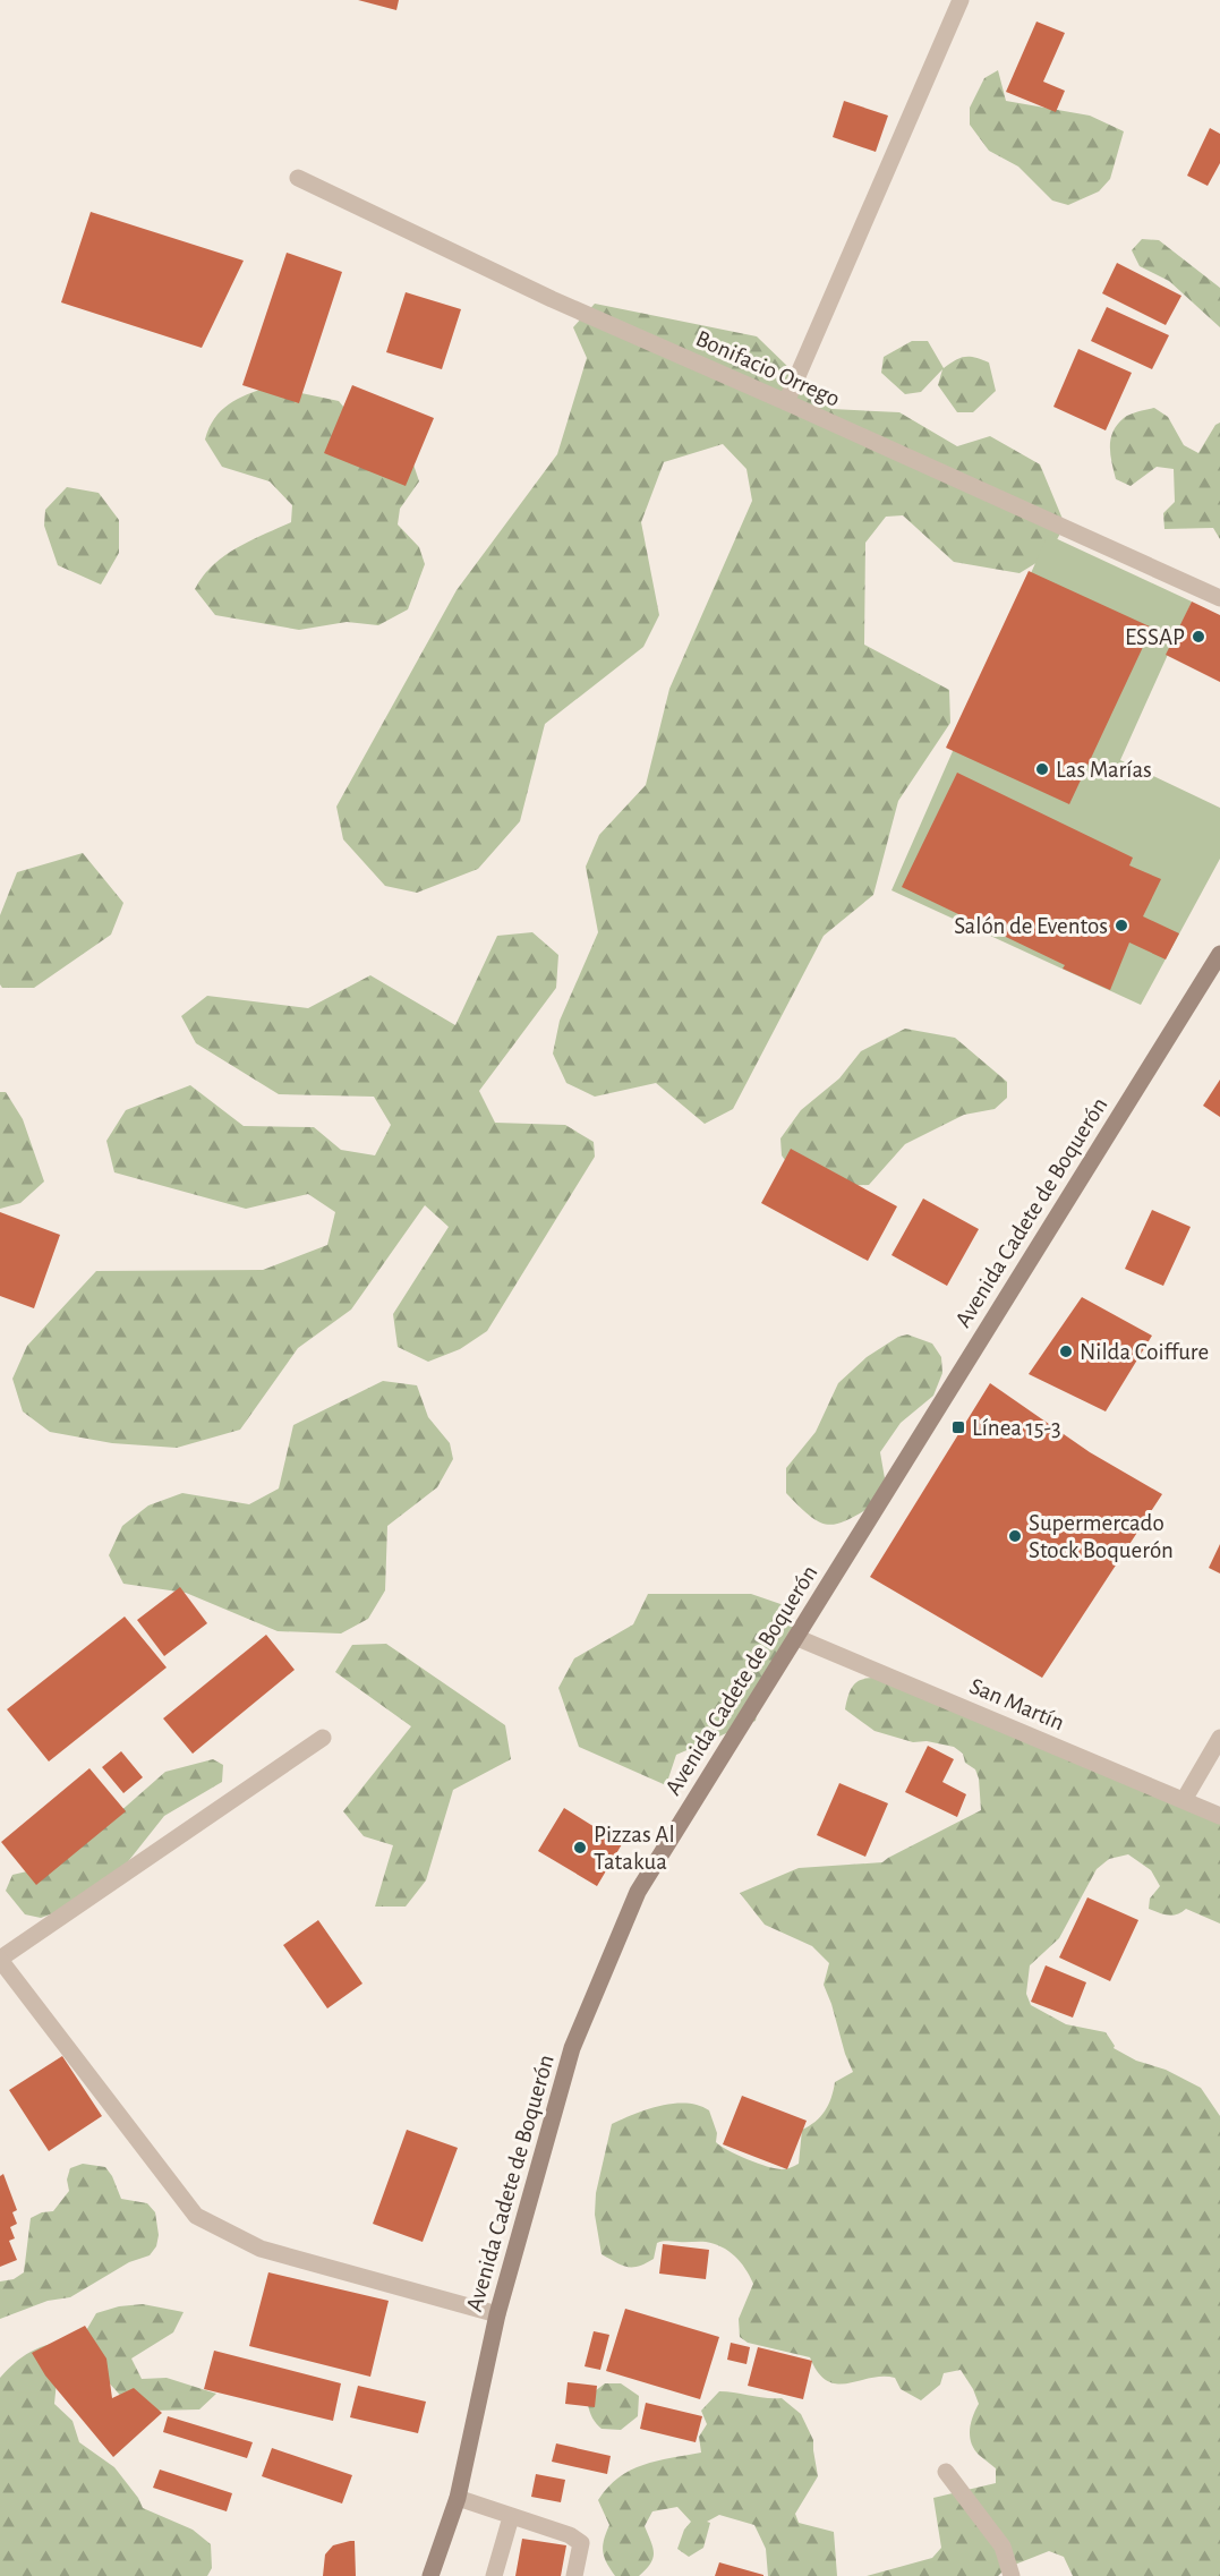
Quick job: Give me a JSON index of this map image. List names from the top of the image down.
{
  "streets": {
    "main road": ["Avenida Cadete de Boquerón"],
    "street": ["Bonifacio Orrego", "San Martín"]
  },
  "crossings": [
    ["Avenida Cadete de Boquerón", "San Martín"]
  ],
  "places": {
    "other": [
      "ESSAP",
      "Las Marías",
      "Salón de Eventos",
      "Nilda Coiffure",
      "Supermercado Stock Boquerón",
      "Pizzas Al Tatakua"
    ],
    "transit": ["Línea 15-3"]
  }
}
